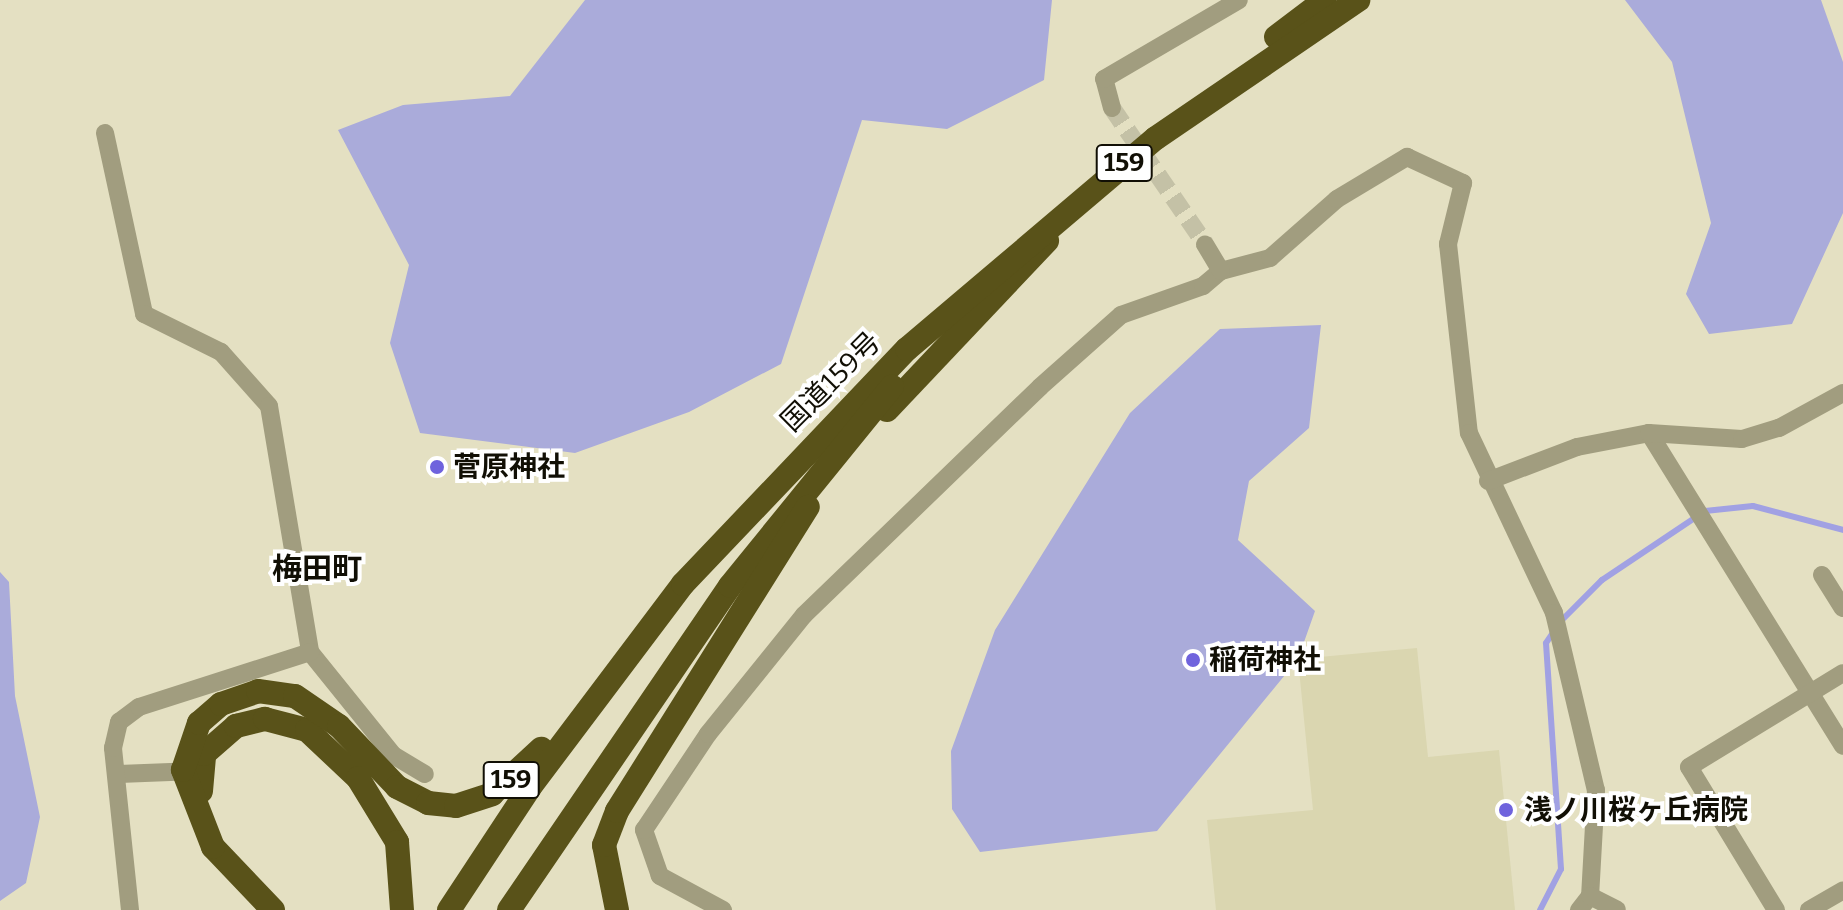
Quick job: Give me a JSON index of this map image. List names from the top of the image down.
{
  "streets": {
    "highway": ["159", "国道159号"]
  },
  "crossings": [
    ["159", "国道159号"]
  ],
  "districts": ["梅田町"],
  "places": ["菅原神社", "稲荷神社", "浅ノ川桜ヶ丘病院"]
}
